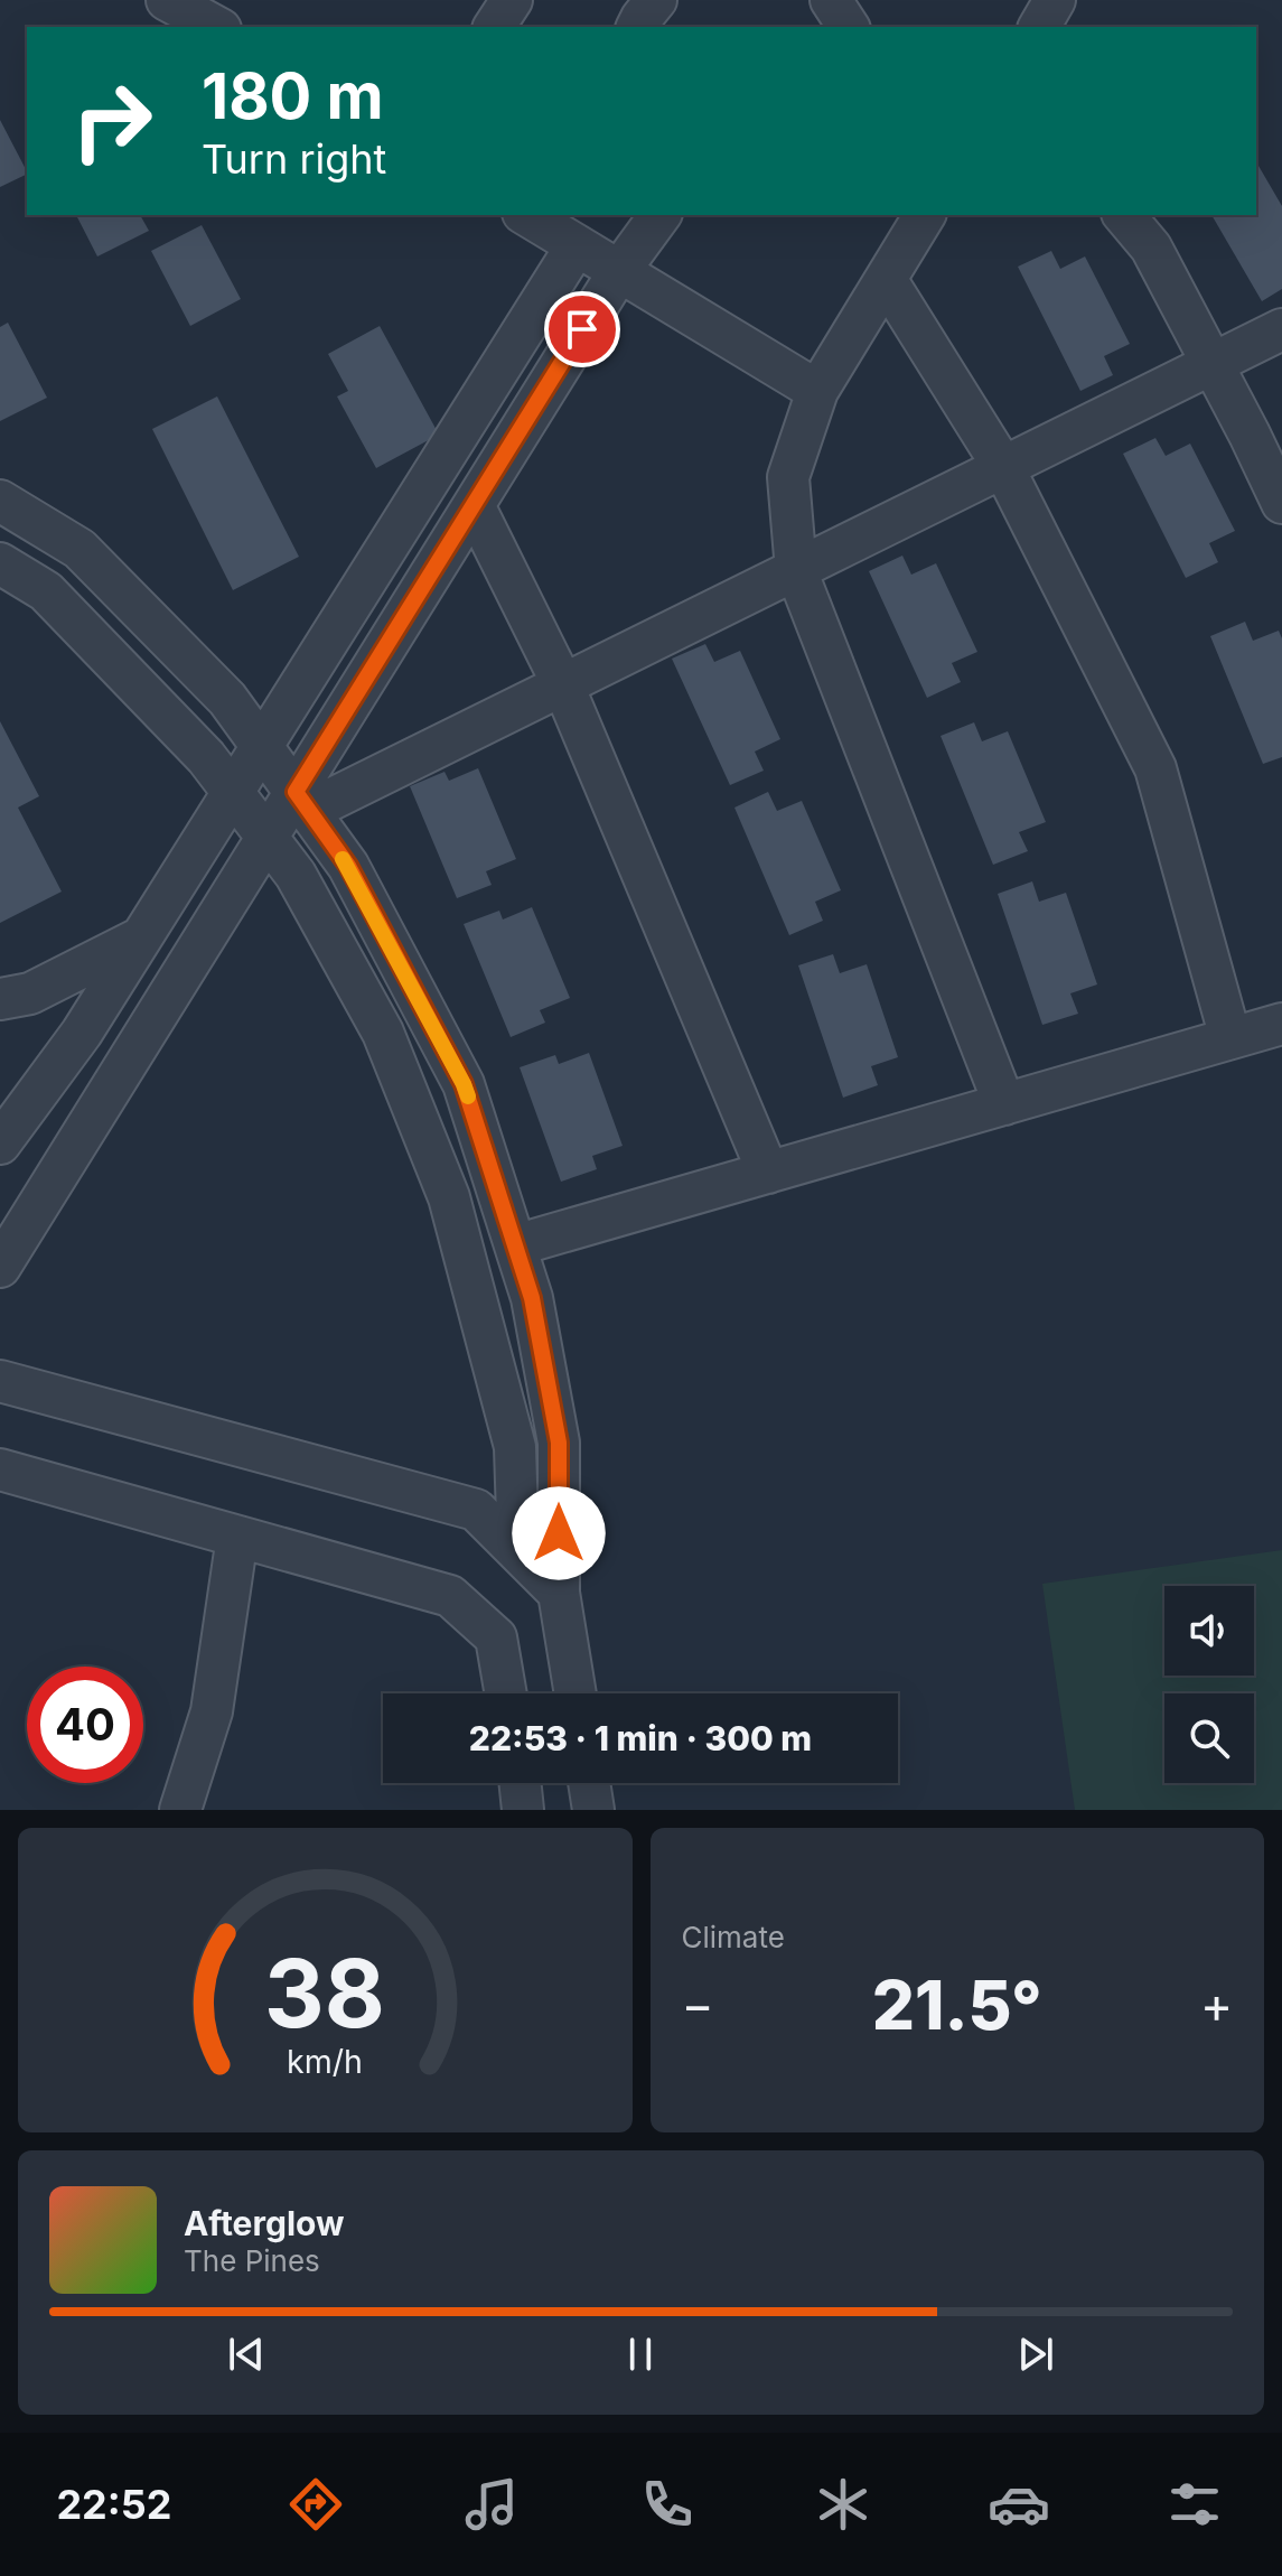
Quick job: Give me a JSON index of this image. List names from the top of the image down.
{
  "page": {
    "turn": ["180 m", "Turn right"],
    "limit": "40",
    "trip": "22:53 · 1 min · 300 m",
    "tile": "Climate",
    "heat": ["−", "21.5°", "+"],
    "song": ["Afterglow", "The Pines"],
    "tabs": "22:52",
    "gauge": ["38", "km/h"]
  }
}
